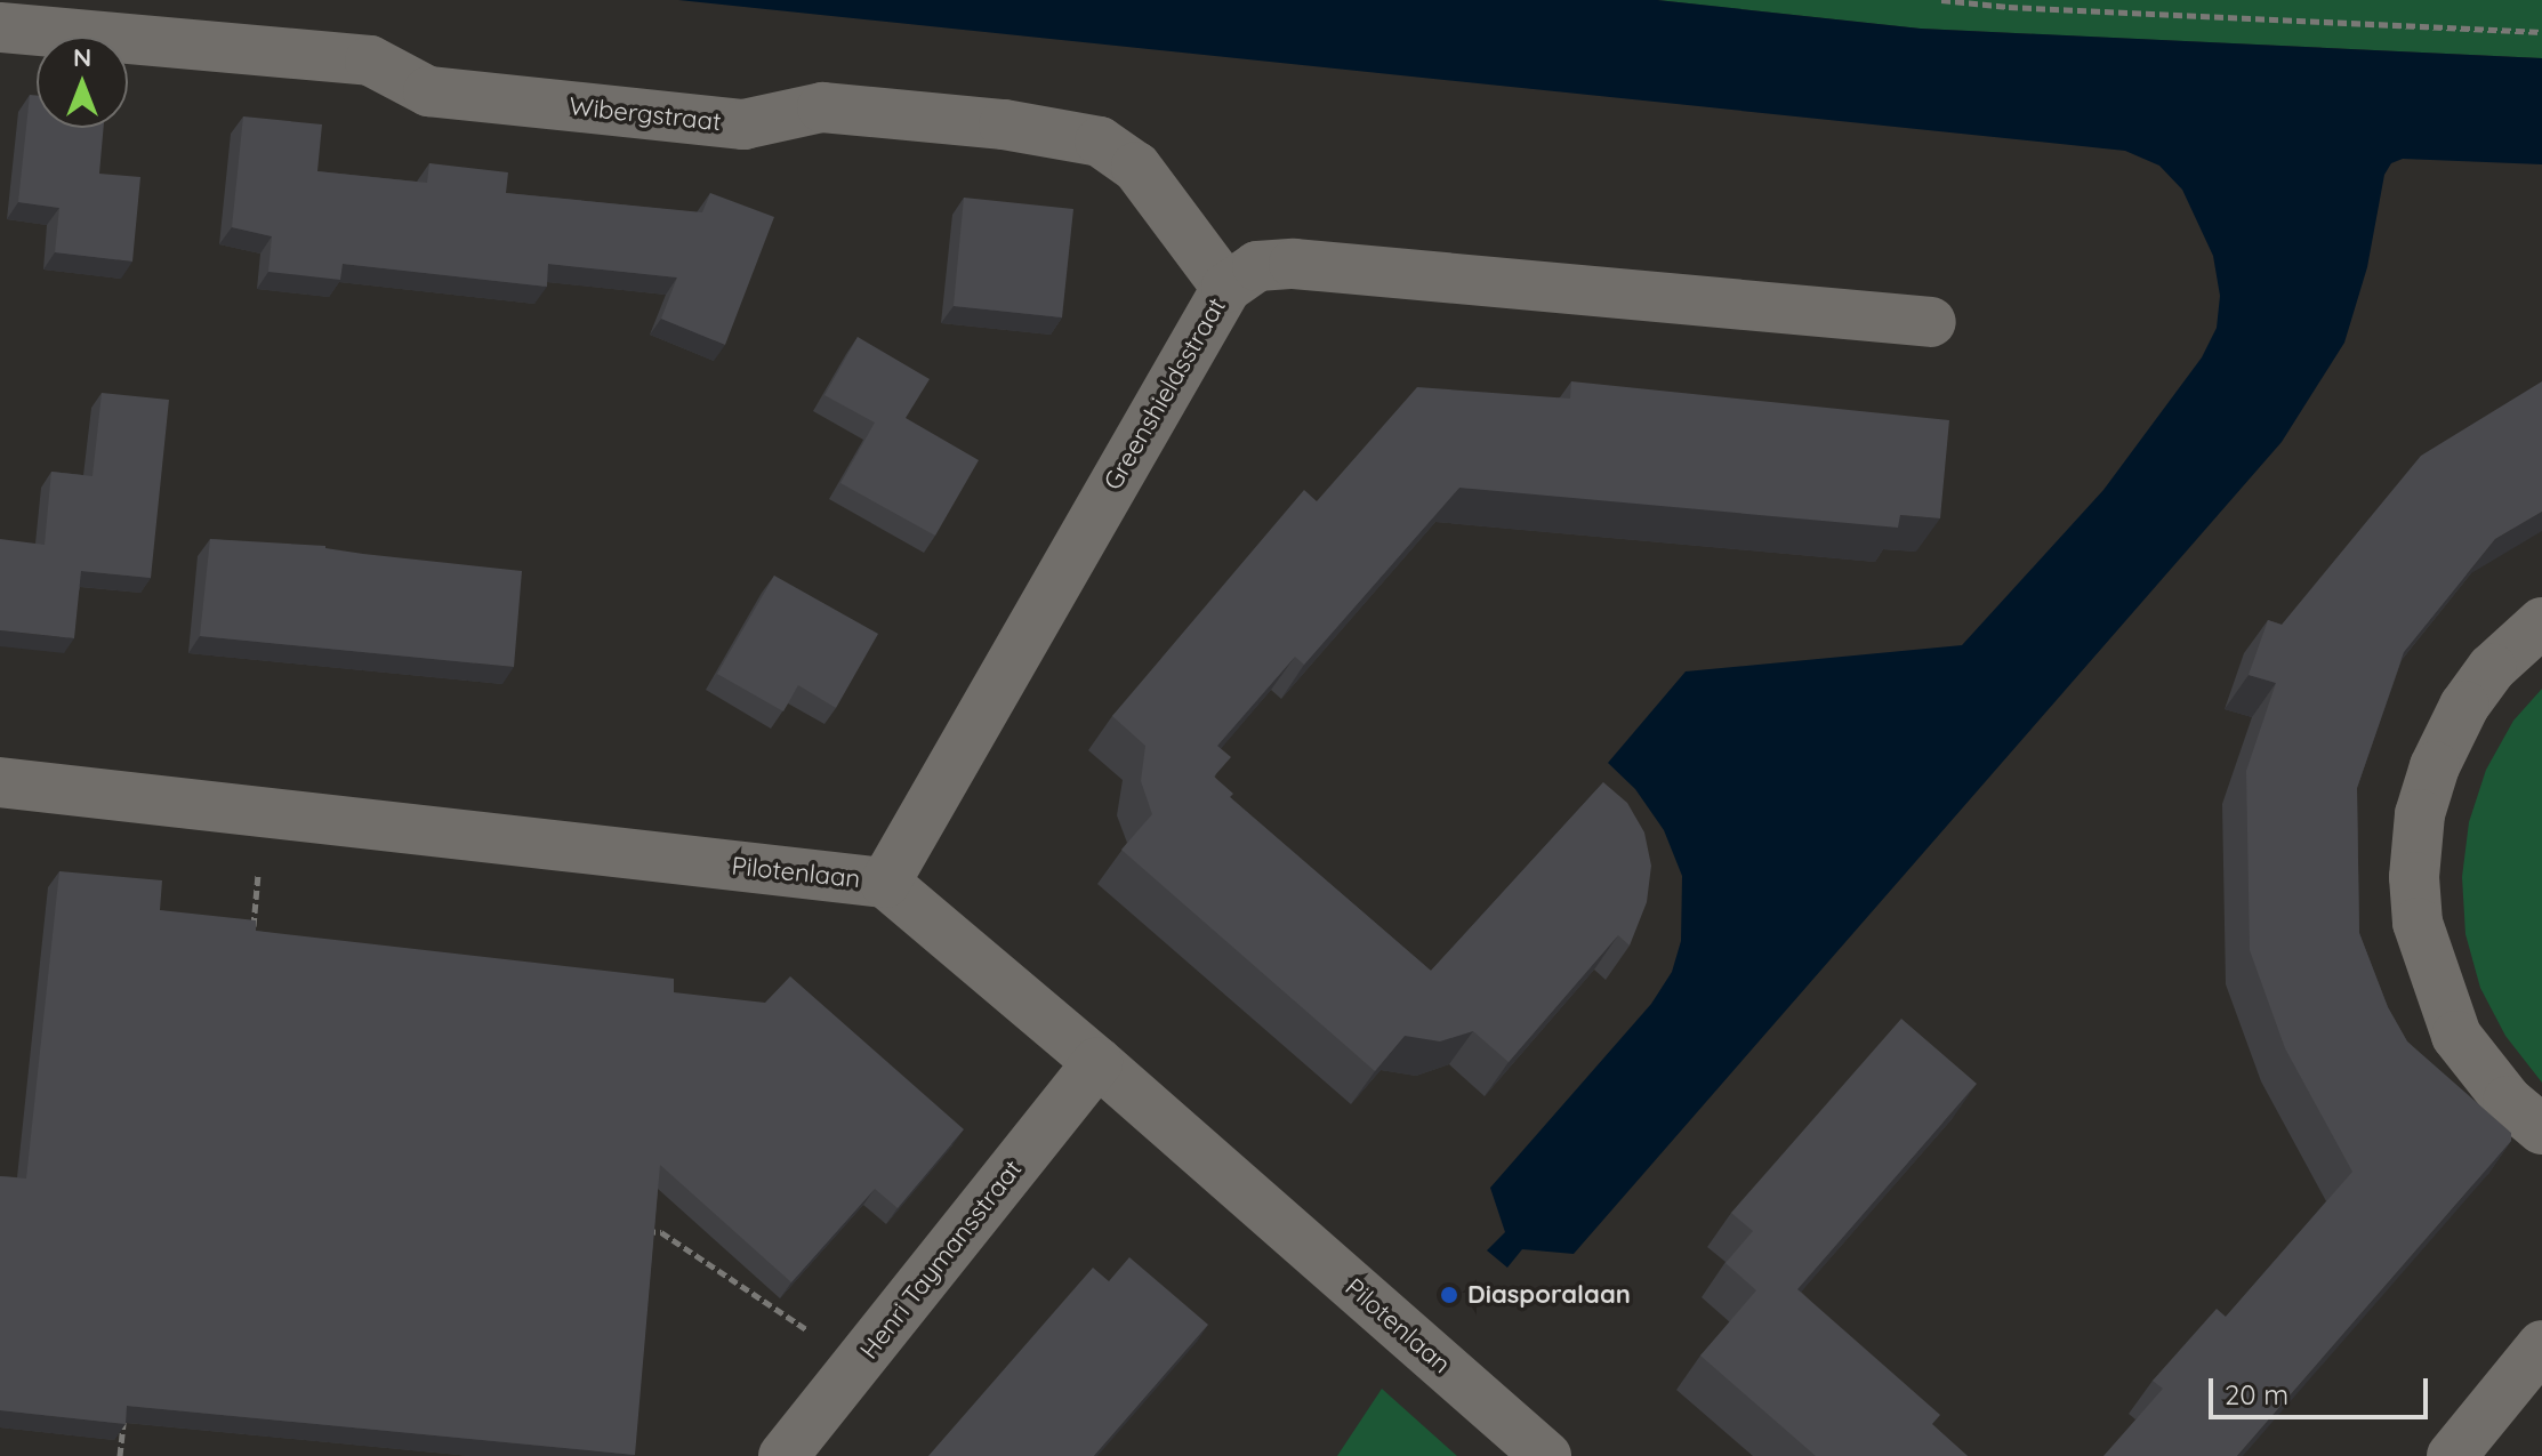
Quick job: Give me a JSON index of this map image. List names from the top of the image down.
{
  "streets": {
    "street": [
      "Wibergstraat",
      "Greenshieldsstraat",
      "Pilotenlaan",
      "Henri Taymansstraat"
    ]
  },
  "crossings": [
    ["Wibergstraat", "Greenshieldsstraat"],
    ["Greenshieldsstraat", "Pilotenlaan"],
    ["Pilotenlaan", "Henri Taymansstraat"]
  ],
  "places": ["Diasporalaan"],
  "scale_bar": "20 m",
  "north": "top"
}
